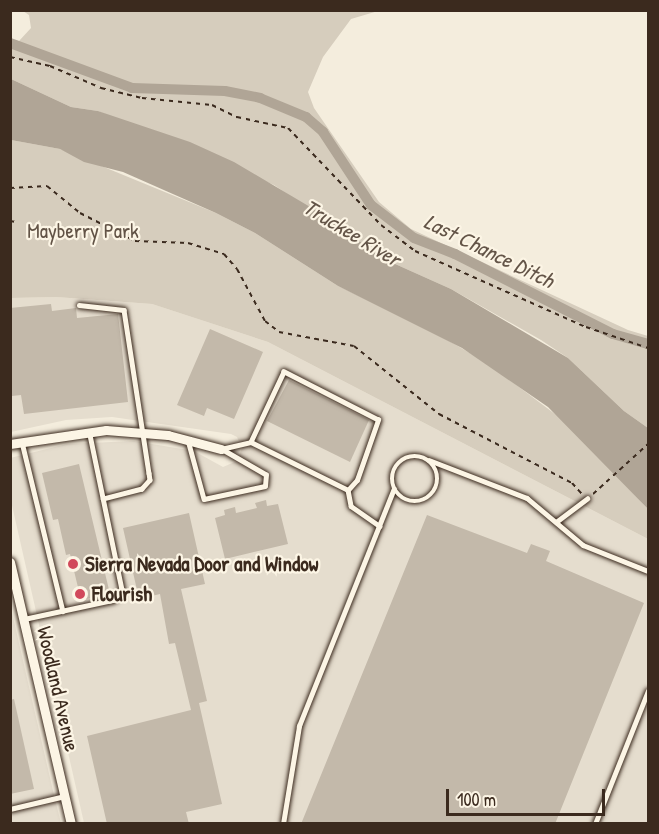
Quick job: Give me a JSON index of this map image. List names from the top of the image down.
{
  "streets": {
    "street": ["Woodland Avenue"]
  },
  "water": ["Truckee River", "Last Chance Ditch"],
  "parks": ["Mayberry Park"],
  "places": ["Sierra Nevada Door and Window", "Flourish"],
  "scale_bar": "100 m"
}
